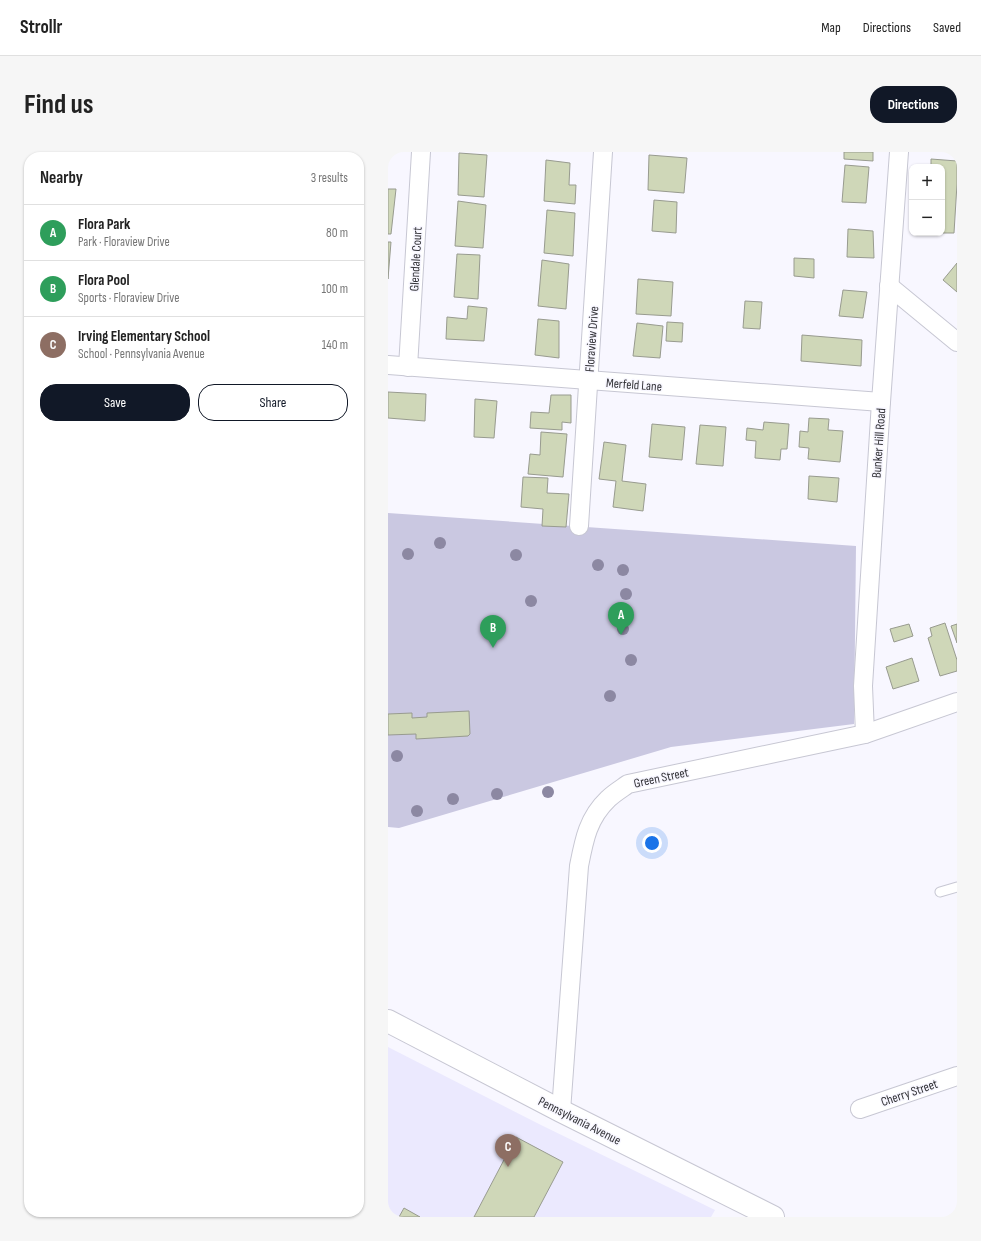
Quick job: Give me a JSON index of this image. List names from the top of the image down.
{
  "streets": {
    "main road": ["Pennsylvania Avenue"],
    "street": [
      "Glendale Court",
      "Floraview Drive",
      "Merfeld Lane",
      "Bunker Hill Road",
      "Green Street",
      "Cherry Street"
    ]
  },
  "crossings": [
    ["Glendale Court", "Merfeld Lane"],
    ["Floraview Drive", "Merfeld Lane"],
    ["Merfeld Lane", "Bunker Hill Road"],
    ["Bunker Hill Road", "Green Street"],
    ["Green Street", "Pennsylvania Avenue"]
  ],
  "page": {
    "header": "Strollr",
    "nav": ["Map", "Directions", "Saved"],
    "buttons": [
      "Directions",
      ["Save", "Share"]
    ],
    "title": "Find us",
    "heading": ["Nearby", "3 results"],
    "map_buttons": ["+", "−"],
    "list": [
      {
        "mark": "A",
        "name": "Flora Park",
        "note": "Park · Floraview Drive",
        "value": "80 m"
      },
      {
        "mark": "B",
        "name": "Flora Pool",
        "note": "Sports · Floraview Drive",
        "value": "100 m"
      },
      {
        "mark": "C",
        "name": "Irving Elementary School",
        "note": "School · Pennsylvania Avenue",
        "value": "140 m"
      }
    ],
    "pins": ["A", "B", "C"]
  }
}
